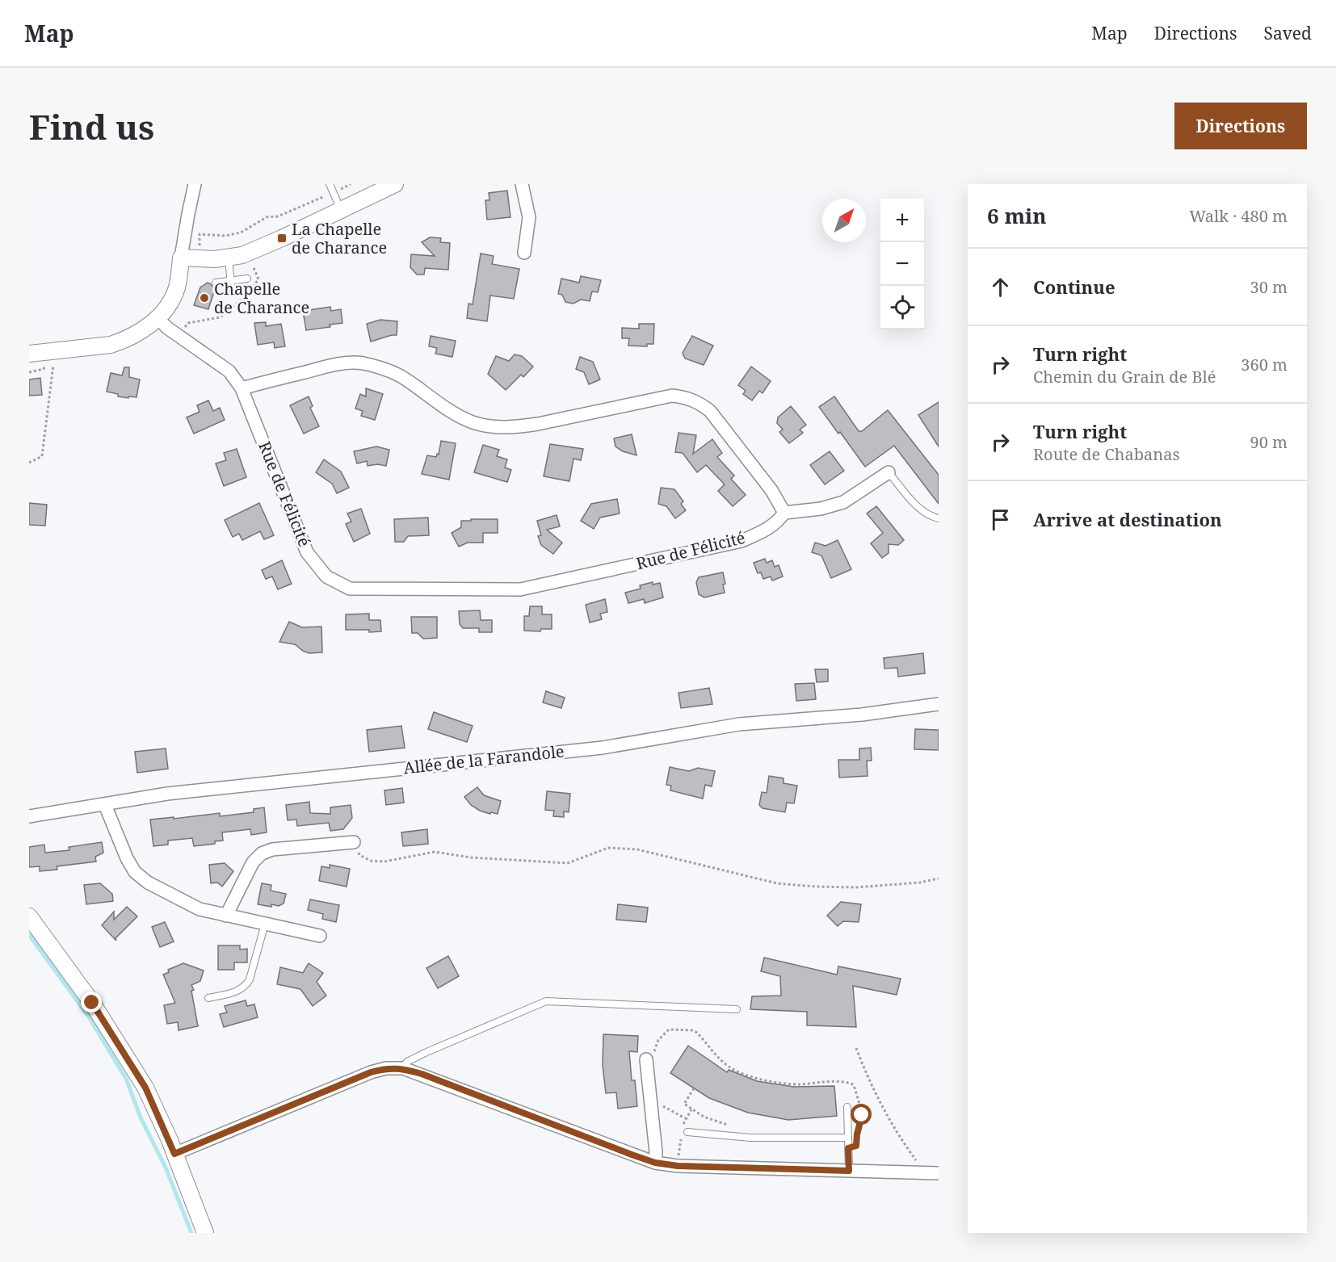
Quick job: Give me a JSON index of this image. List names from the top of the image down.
{
  "streets": {
    "street": ["Rue de Félicité", "Allée de la Farandole"]
  },
  "places": {
    "transit": ["La Chapelle de Charance"],
    "other": ["Chapelle de Charance"]
  },
  "north": "top right",
  "page": {
    "header": "Map",
    "nav": ["Map", "Directions", "Saved"],
    "buttons": "Directions",
    "title": "Find us",
    "heading": ["6 min", "Walk · 480 m"],
    "map_buttons": ["+", "−"],
    "list": [
      ["Continue", "30 m"],
      ["Turn right", "Chemin du Grain de Blé", "360 m"],
      ["Turn right", "Route de Chabanas", "90 m"],
      "Arrive at destination"
    ]
  }
}
